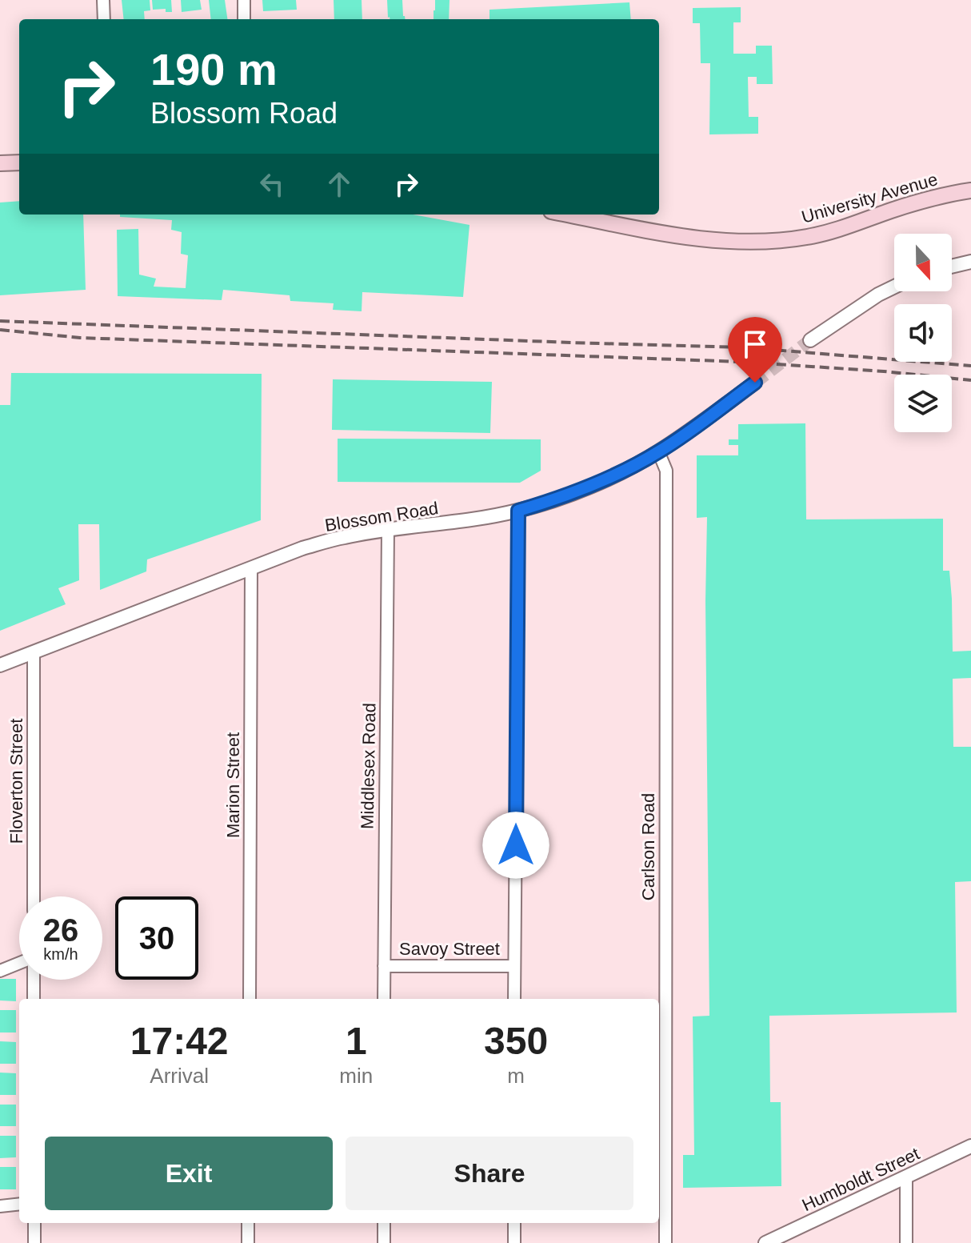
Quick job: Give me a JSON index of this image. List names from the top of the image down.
{
  "streets": {
    "main road": ["University Avenue"],
    "street": [
      "Blossom Road",
      "Middlesex Road",
      "Floverton Street",
      "Marion Street",
      "Carlson Road",
      "Savoy Street",
      "Humboldt Street"
    ]
  },
  "crossings": [
    ["Blossom Road", "Middlesex Road"],
    ["Blossom Road", "Floverton Street"],
    ["Blossom Road", "Marion Street"],
    ["Blossom Road", "Carlson Road"],
    ["Middlesex Road", "Savoy Street"]
  ],
  "north": "bottom",
  "page": {
    "turn": ["190 m", "Blossom Road"],
    "speed": "26 km/h",
    "limit": "30",
    "eta": [
      "17:42",
      "Arrival",
      "1",
      "min",
      "350",
      "m"
    ],
    "buttons": ["Exit", "Share"]
  }
}
